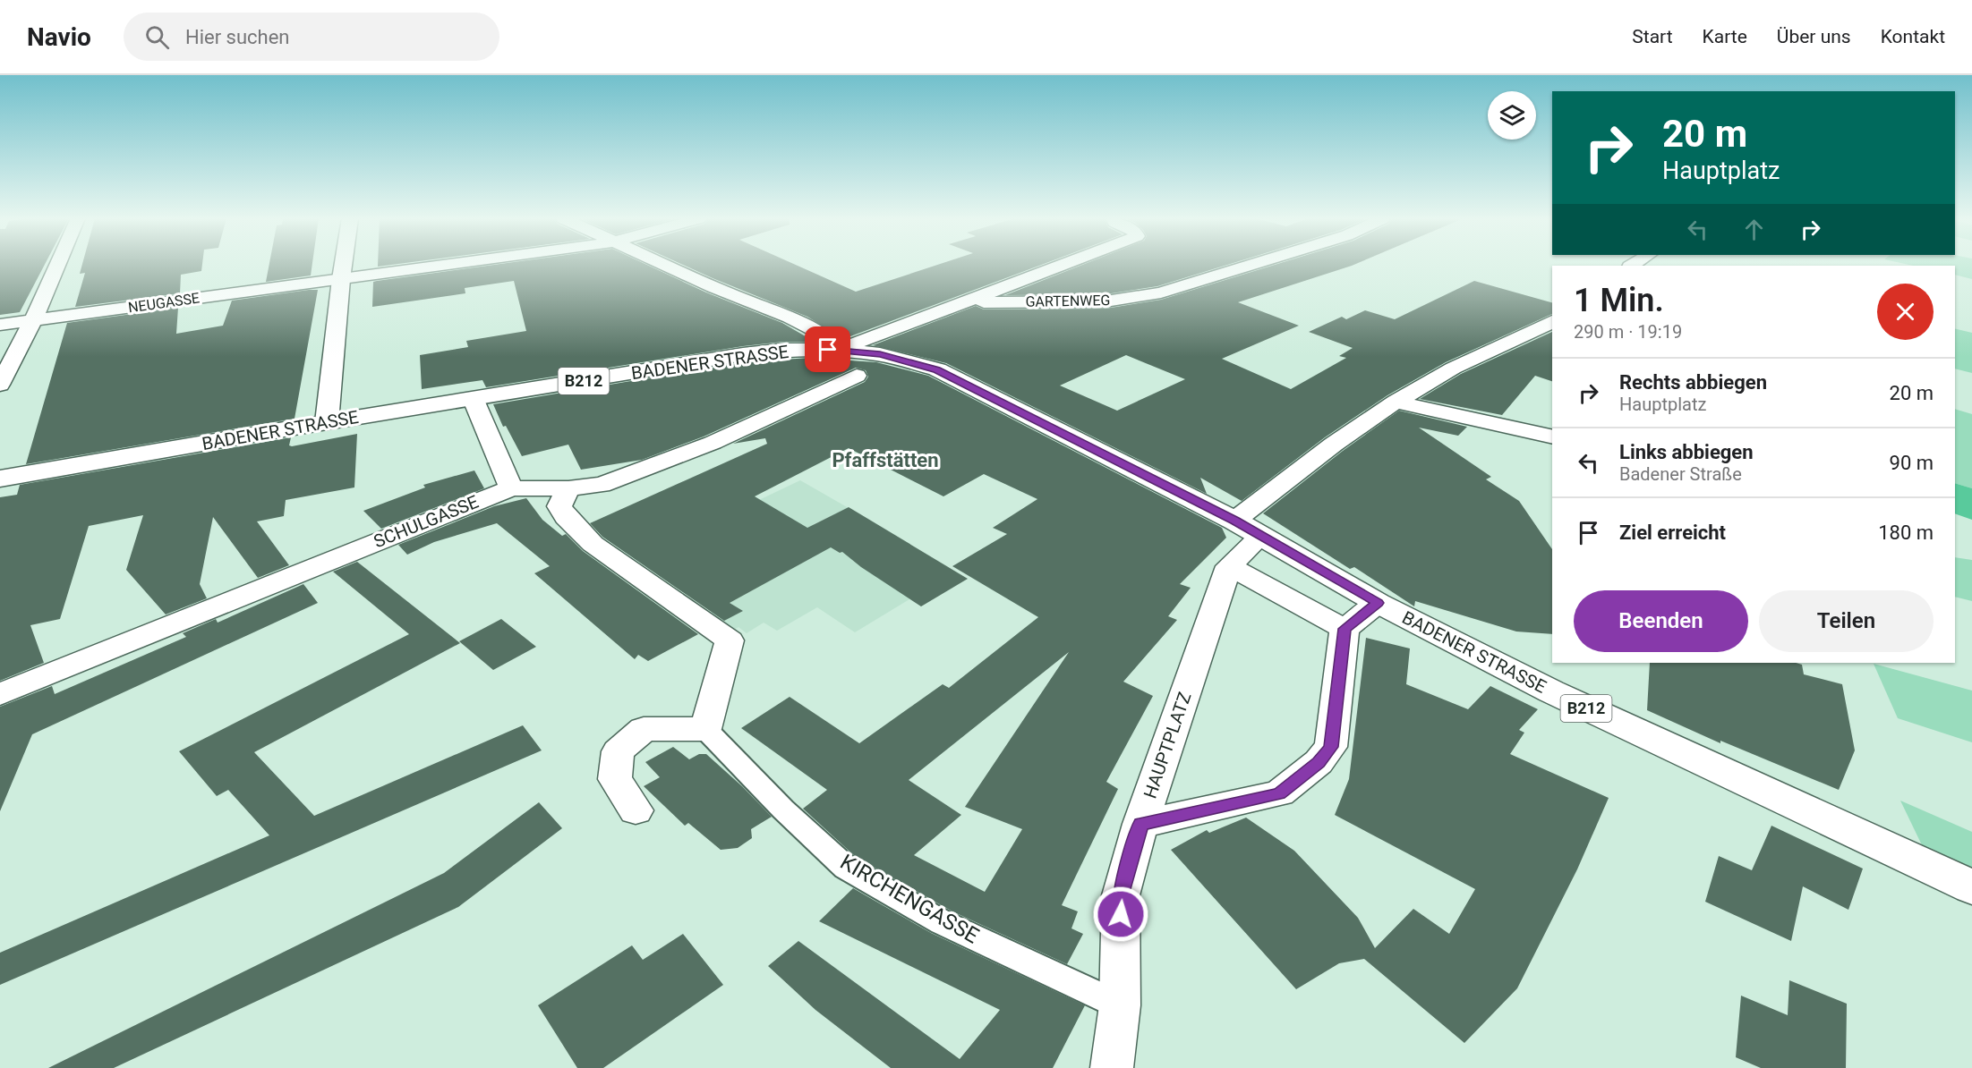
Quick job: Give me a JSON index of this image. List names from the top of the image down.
{
  "streets": {
    "main road": ["BADENER STRASSE", "B212"],
    "street": [
      "GARTENWEG",
      "NEUGASSE",
      "SCHULGASSE",
      "HAUPTPLATZ",
      "KIRCHENGASSE"
    ]
  },
  "crossings": [
    ["BADENER STRASSE", "HAUPTPLATZ"]
  ],
  "districts": ["Pfaffstätten"],
  "page": {
    "header": "Navio",
    "search": "Hier suchen",
    "nav": [
      "Start",
      "Karte",
      "Über uns",
      "Kontakt"
    ],
    "turn": ["20 m", "Hauptplatz"],
    "heading": ["1 Min.", "290 m · 19:19"],
    "list": [
      {
        "name": "Rechts abbiegen",
        "note": "Hauptplatz",
        "value": "20 m"
      },
      {
        "name": "Links abbiegen",
        "note": "Badener Straße",
        "value": "90 m"
      },
      {
        "name": "Ziel erreicht",
        "value": "180 m"
      }
    ],
    "buttons": ["Beenden", "Teilen"]
  }
}
